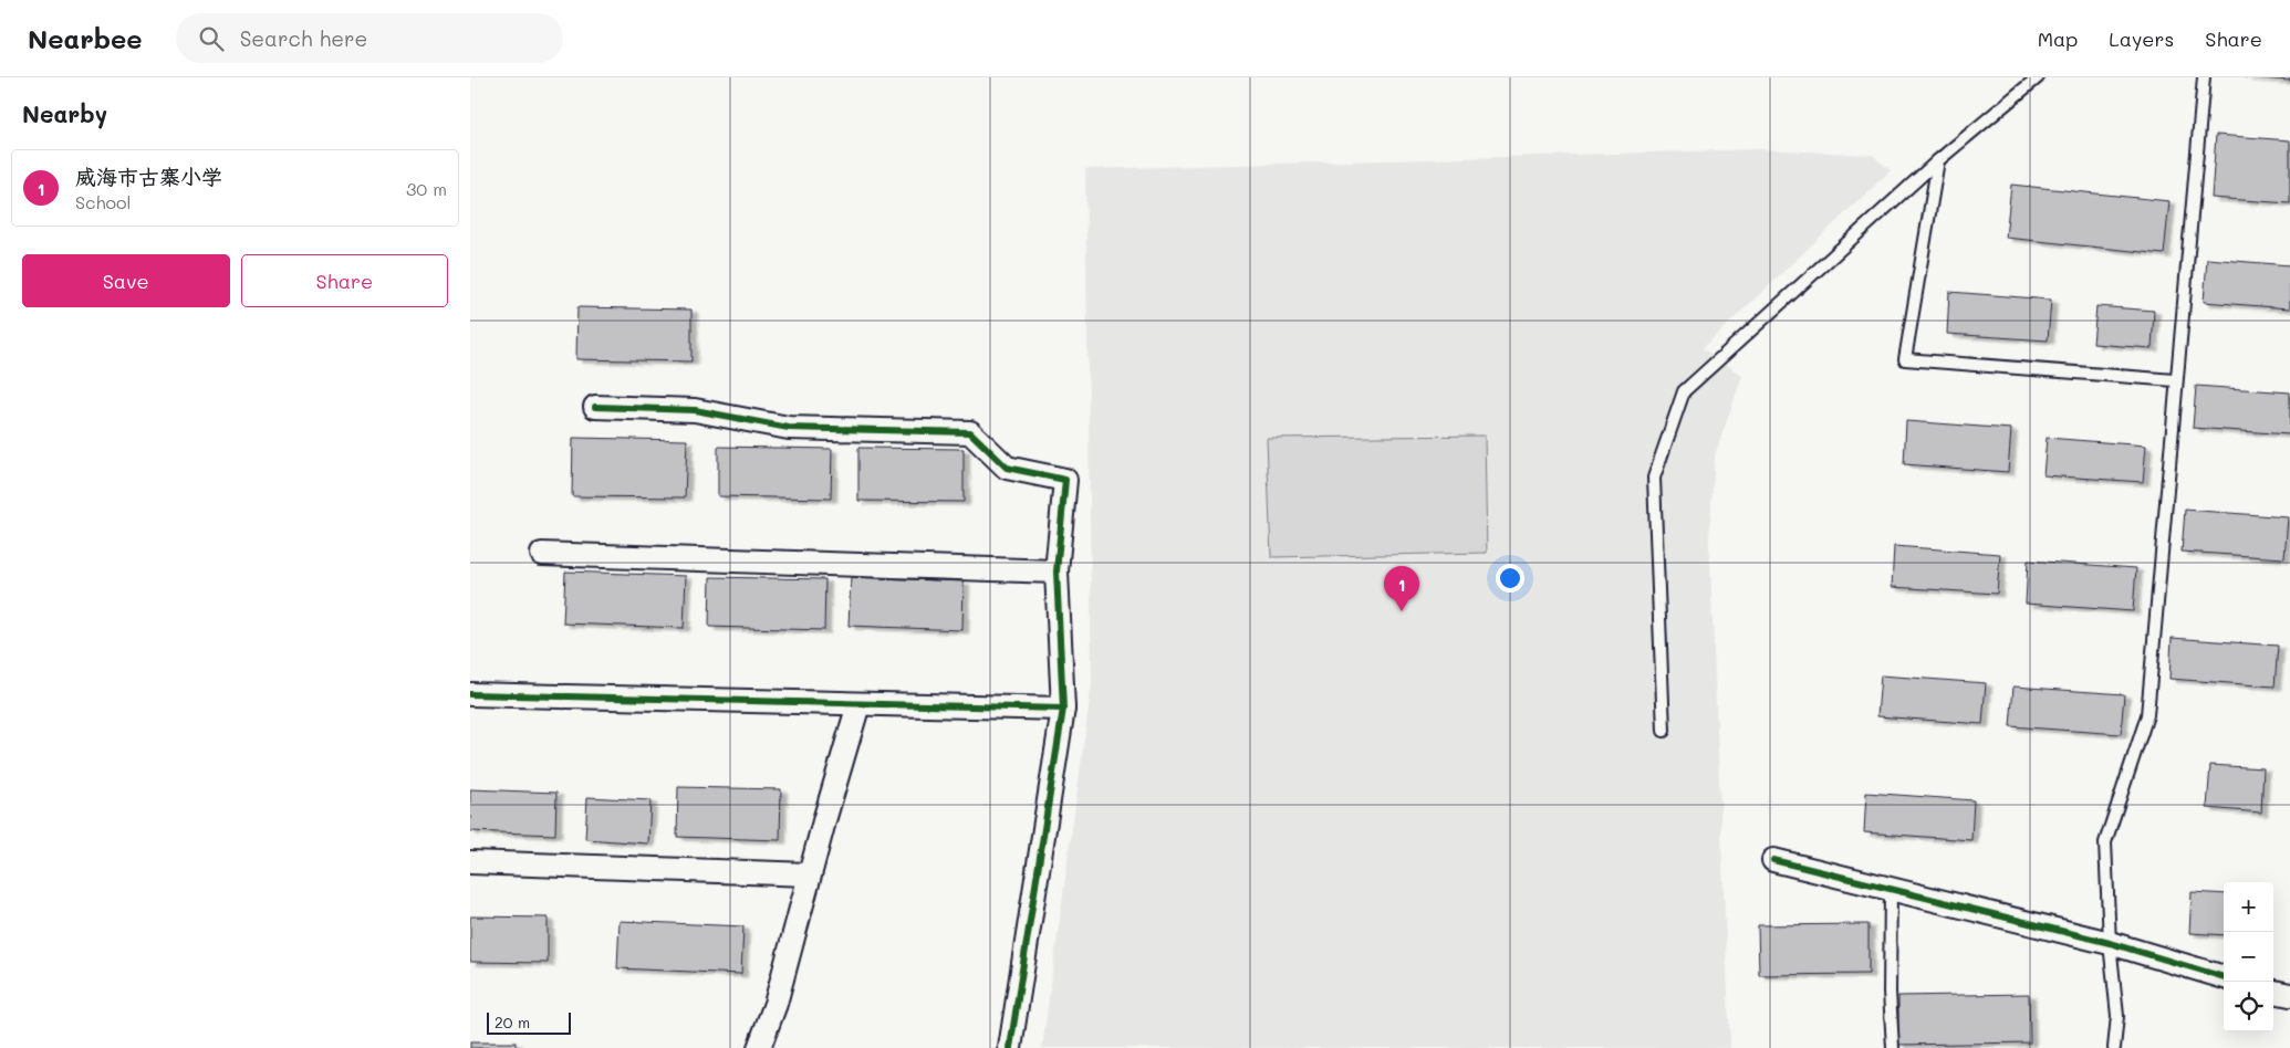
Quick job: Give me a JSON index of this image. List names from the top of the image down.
{
  "scale_bar": "20 m",
  "page": {
    "header": "Nearbee",
    "search": "Search here",
    "nav": ["Map", "Layers", "Share"],
    "heading": "Nearby",
    "list": [
      {
        "mark": "1",
        "name": "威海市古寨小学",
        "note": "School",
        "value": "30 m"
      }
    ],
    "buttons": ["Save", "Share"],
    "pins": "1",
    "map_buttons": ["+", "−"],
    "scale": "20 m"
  }
}
